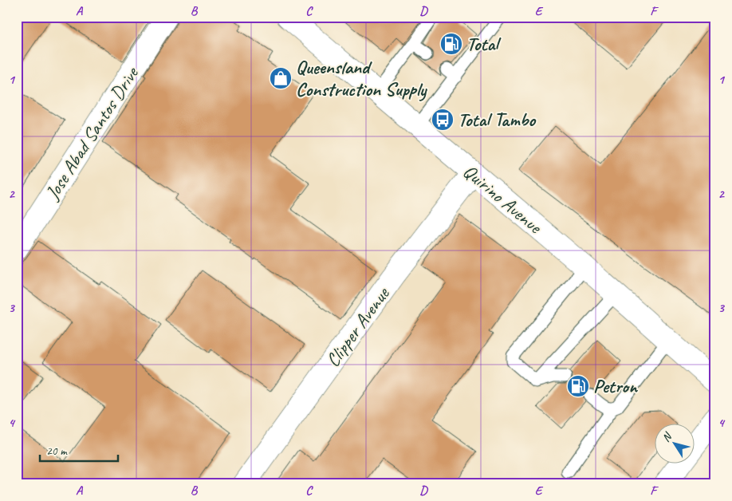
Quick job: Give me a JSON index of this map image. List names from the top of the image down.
{
  "streets": {
    "street": ["Jose Abad Santos Drive", "Quirino Avenue", "Clipper Avenue"]
  },
  "crossings": [
    ["Quirino Avenue", "Clipper Avenue"]
  ],
  "places": {
    "fuel station": ["Total", "Petron"],
    "shop": ["Queensland Construction Supply"],
    "bus stop": ["Total Tambo"]
  },
  "scale_bar": "20 m",
  "north": "top left",
  "grid": {
    "columns": [
      "A",
      "B",
      "C",
      "D",
      "E",
      "F"
    ],
    "rows": [
      "1",
      "2",
      "3",
      "4"
    ]
  }
}
